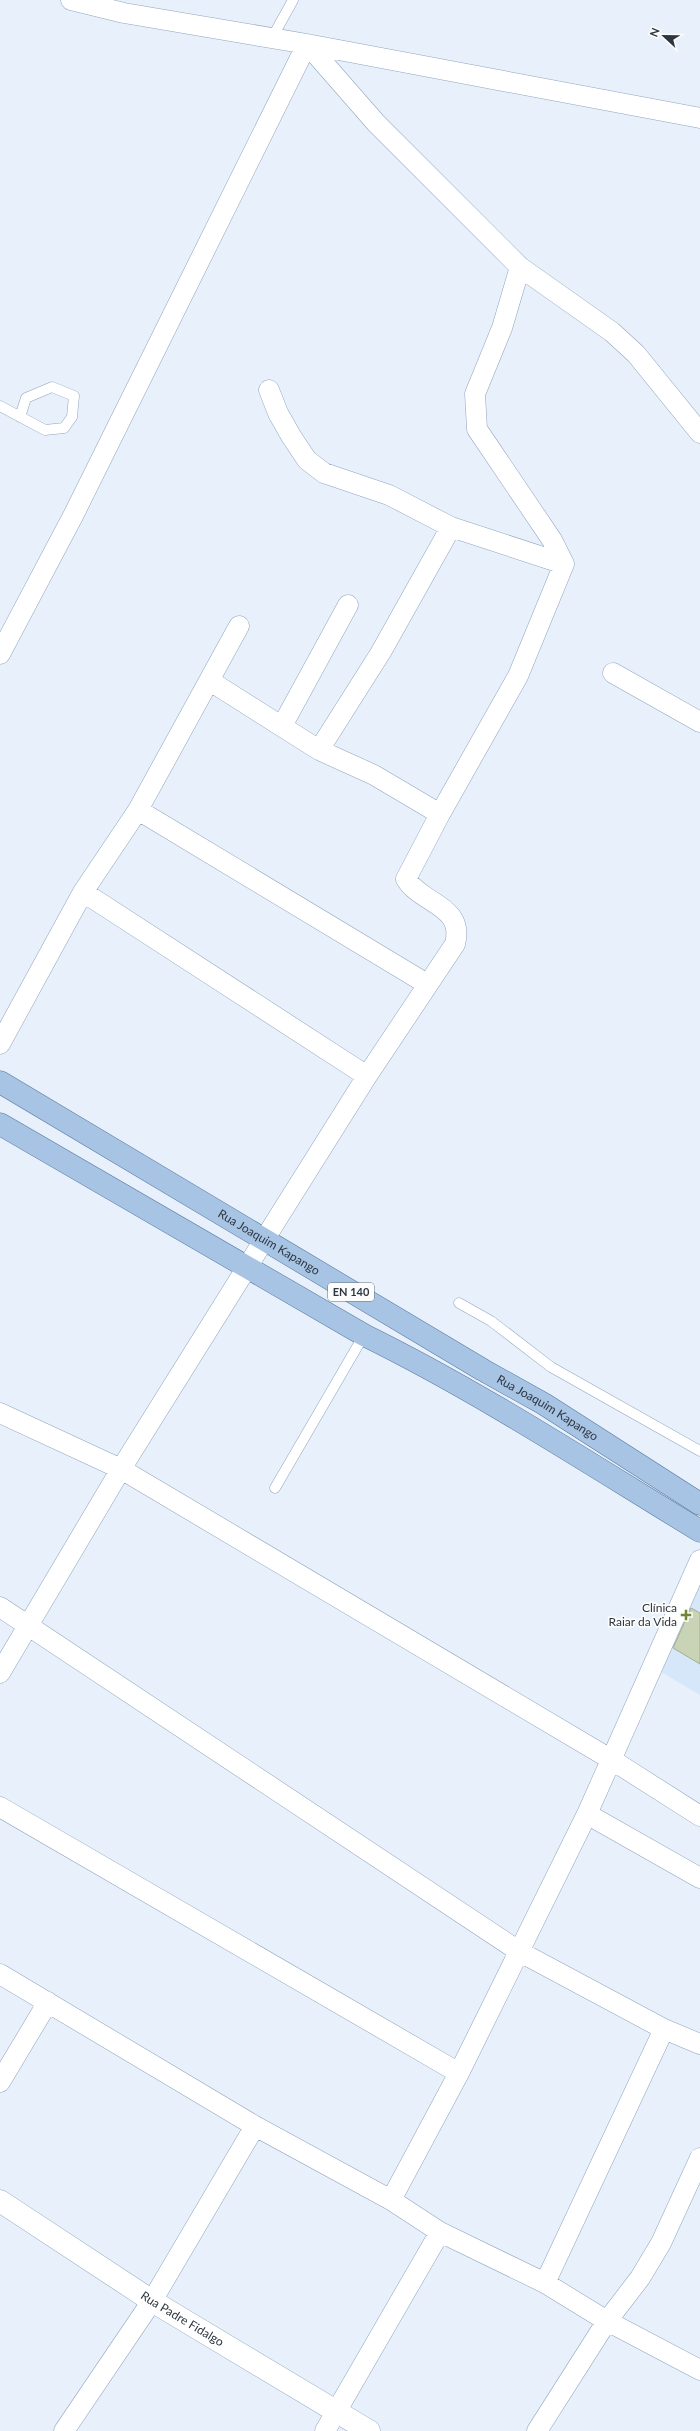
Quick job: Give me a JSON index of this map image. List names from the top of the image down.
{
  "streets": {
    "main road": ["Rua Joaquim Kapango", "EN 140"],
    "street": ["Rua Padre Fidalgo"]
  },
  "places": {
    "health": ["Clínica Raiar da Vida"]
  },
  "north": "left"
}
